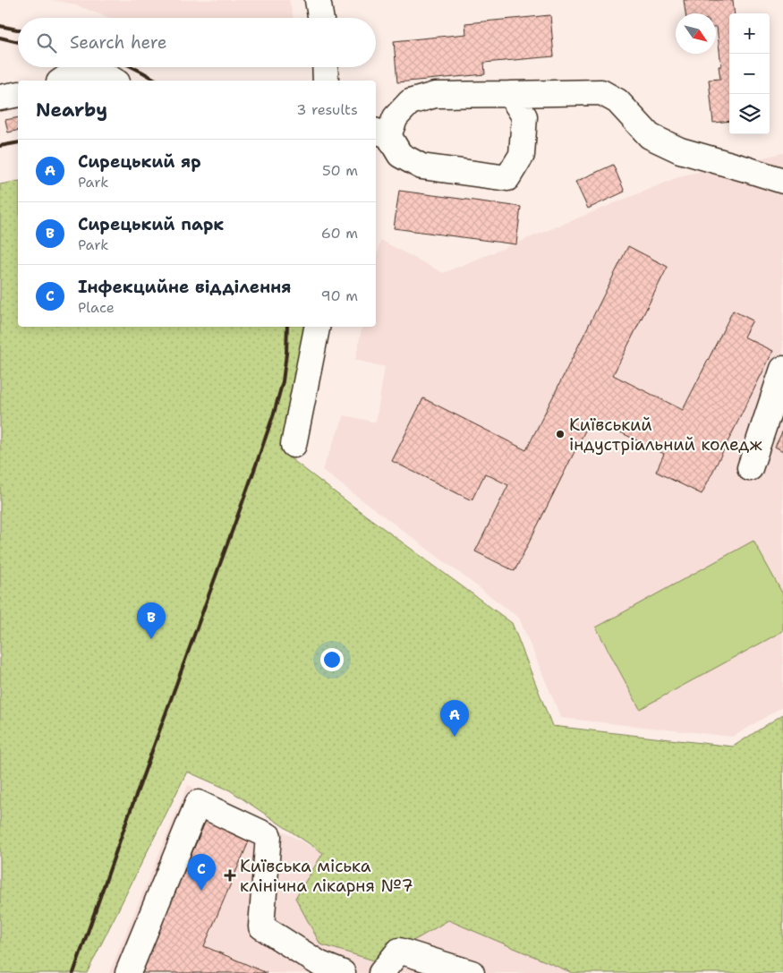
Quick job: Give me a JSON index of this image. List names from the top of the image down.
{
  "places": {
    "other": ["Київський індустріальний коледж"],
    "health": ["Київська міська клінічна лікарня №7"]
  },
  "north": "bottom right",
  "page": {
    "map_buttons": ["+", "−"],
    "search": "Search here",
    "heading": ["Nearby", "3 results"],
    "list": [
      {
        "mark": "A",
        "name": "Сирецький яр",
        "note": "Park",
        "value": "50 m"
      },
      {
        "mark": "B",
        "name": "Сирецький парк",
        "note": "Park",
        "value": "60 m"
      },
      {
        "mark": "C",
        "name": "Інфекцийне відділення",
        "note": "Place",
        "value": "90 m"
      }
    ],
    "pins": ["B", "A", "C"]
  }
}
